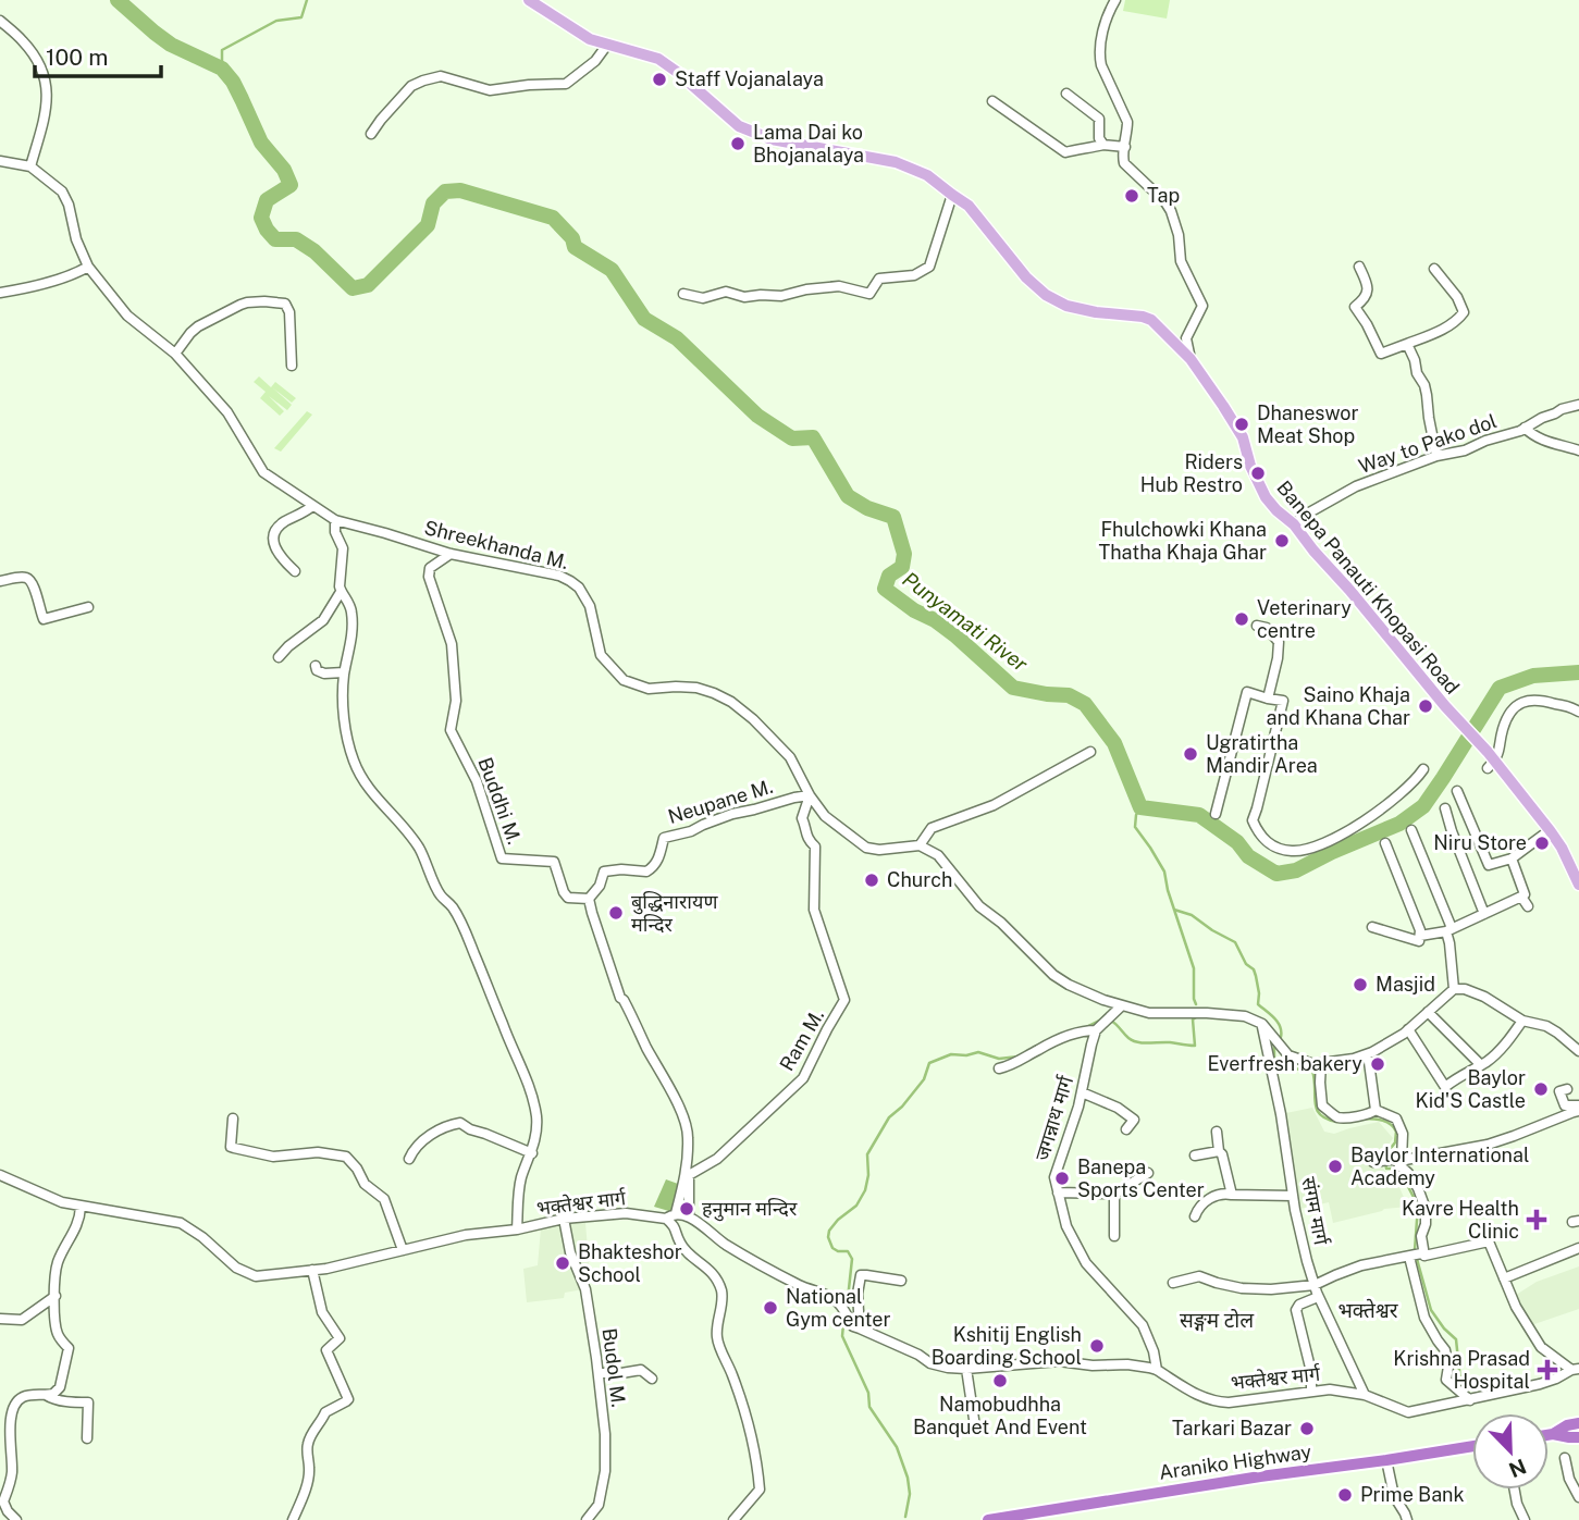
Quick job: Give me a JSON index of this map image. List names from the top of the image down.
{
  "streets": {
    "highway": ["Araniko Highway"],
    "main road": ["Banepa Panauti Khopasi Road"],
    "street": [
      "Way to Pako dol",
      "Shreekhanda M.",
      "Buddhi M.",
      "Neupane M.",
      "Ram M.",
      "जगन्नाथ मार्ग",
      "भक्तेश्वर मार्ग",
      "संगम मार्ग",
      "Budol M."
    ]
  },
  "crossings": [
    ["Way to Pako dol", "Banepa Panauti Khopasi Road"],
    ["Shreekhanda M.", "Buddhi M."],
    ["Shreekhanda M.", "Neupane M."],
    ["Shreekhanda M.", "Ram M."],
    ["Buddhi M.", "Neupane M."],
    ["Neupane M.", "Ram M."],
    ["Ram M.", "भक्तेश्वर मार्ग"],
    ["जगन्नाथ मार्ग", "भक्तेश्वर मार्ग"],
    ["भक्तेश्वर मार्ग", "संगम मार्ग"],
    ["भक्तेश्वर मार्ग", "Budol M."]
  ],
  "districts": ["भक्तेश्वर", "सङ्गम टोल"],
  "water": ["Punyamati River"],
  "places": {
    "other": [
      "Staff Vojanalaya",
      "Lama Dai ko Bhojanalaya",
      "Tap",
      "Dhaneswor Meat Shop",
      "Riders Hub Restro",
      "Fhulchowki Khana Thatha Khaja Ghar",
      "Veterinary centre",
      "Saino Khaja and Khana Char",
      "Ugratirtha Mandir Area",
      "Niru Store",
      "Church",
      "बुद्धिनारायण मन्दिर",
      "Masjid",
      "Everfresh bakery",
      "Baylor Kid'S Castle",
      "Baylor International Academy",
      "Banepa Sports Center",
      "हनुमान मन्दिर",
      "Bhakteshor School",
      "National Gym center",
      "Kshitij English Boarding School",
      "Namobudhha Banquet And Event",
      "Tarkari Bazar",
      "Prime Bank"
    ],
    "health": ["Kavre Health Clinic", "Krishna Prasad Hospital"]
  },
  "scale_bar": "100 m",
  "north": "bottom right"
}
